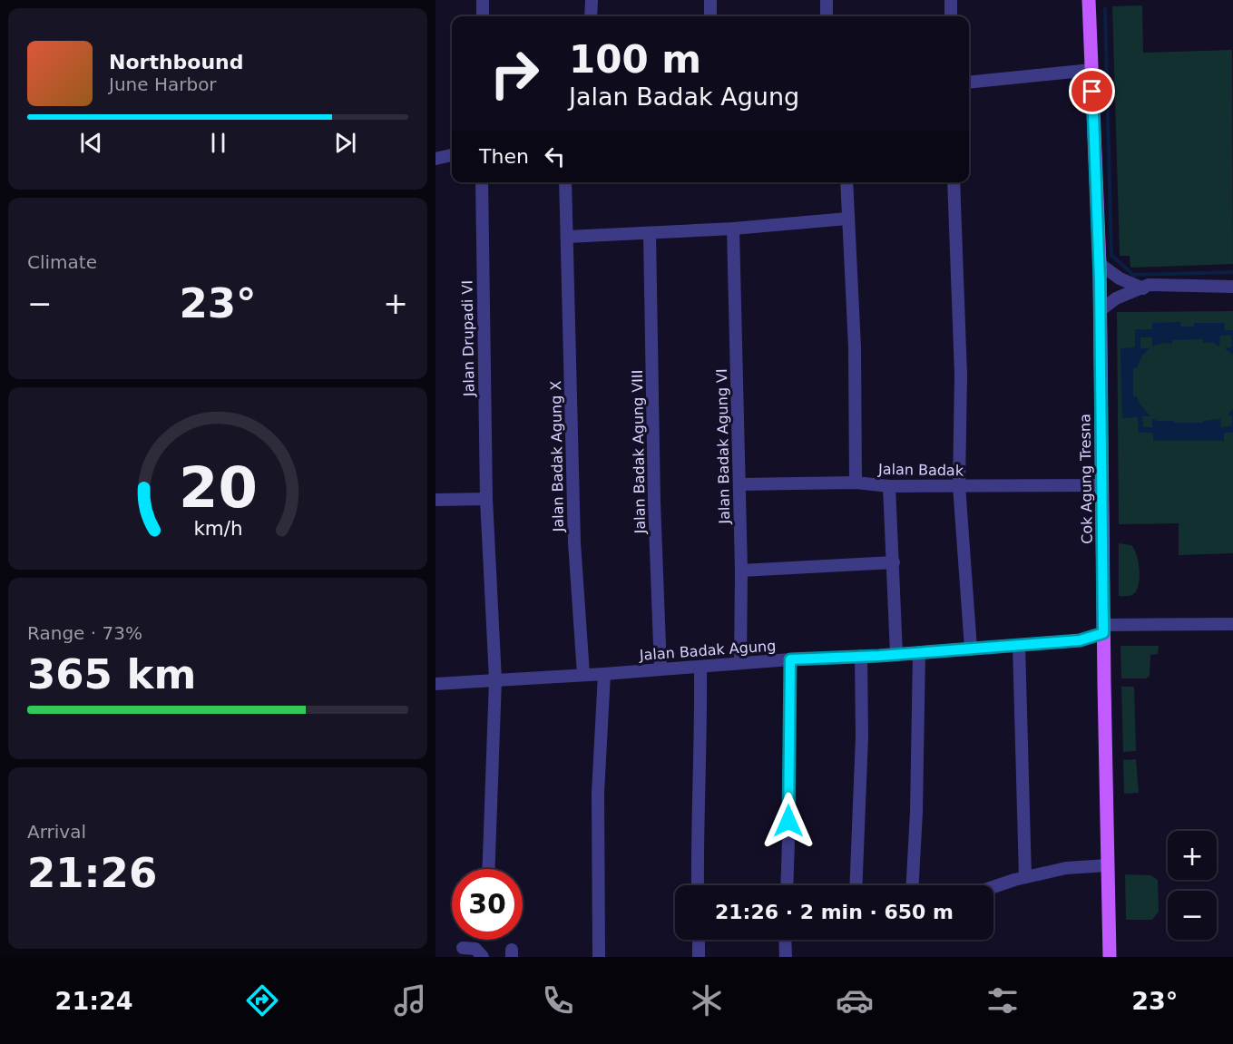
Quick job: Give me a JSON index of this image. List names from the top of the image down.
{
  "streets": {
    "main road": ["Cok Agung Tresna"],
    "street": [
      "Jalan Drupadi VI",
      "Jalan Badak Agung VI",
      "Jalan Badak Agung VIII",
      "Jalan Badak Agung X",
      "Jalan Badak",
      "Jalan Badak Agung"
    ]
  },
  "crossings": [
    ["Jalan Drupadi VI", "Jalan Badak Agung"],
    ["Jalan Badak Agung VI", "Jalan Badak"],
    ["Jalan Badak Agung VI", "Jalan Badak Agung"],
    ["Jalan Badak Agung VIII", "Jalan Badak Agung"],
    ["Jalan Badak Agung X", "Jalan Badak Agung"],
    ["Jalan Badak", "Cok Agung Tresna"],
    ["Cok Agung Tresna", "Jalan Badak Agung"]
  ],
  "page": {
    "turn": ["100 m", "Jalan Badak Agung"],
    "song": ["Northbound", "June Harbor"],
    "then": "Then",
    "tile": [
      "Climate",
      ["Range · 73%", "365 km"],
      ["Arrival", "21:26"]
    ],
    "heat": ["−", "23°", "+"],
    "map_buttons": ["+", "−"],
    "limit": "30",
    "trip": "21:26 · 2 min · 650 m",
    "tabs": ["21:24", "23°"],
    "gauge": ["20", "km/h"]
  }
}
